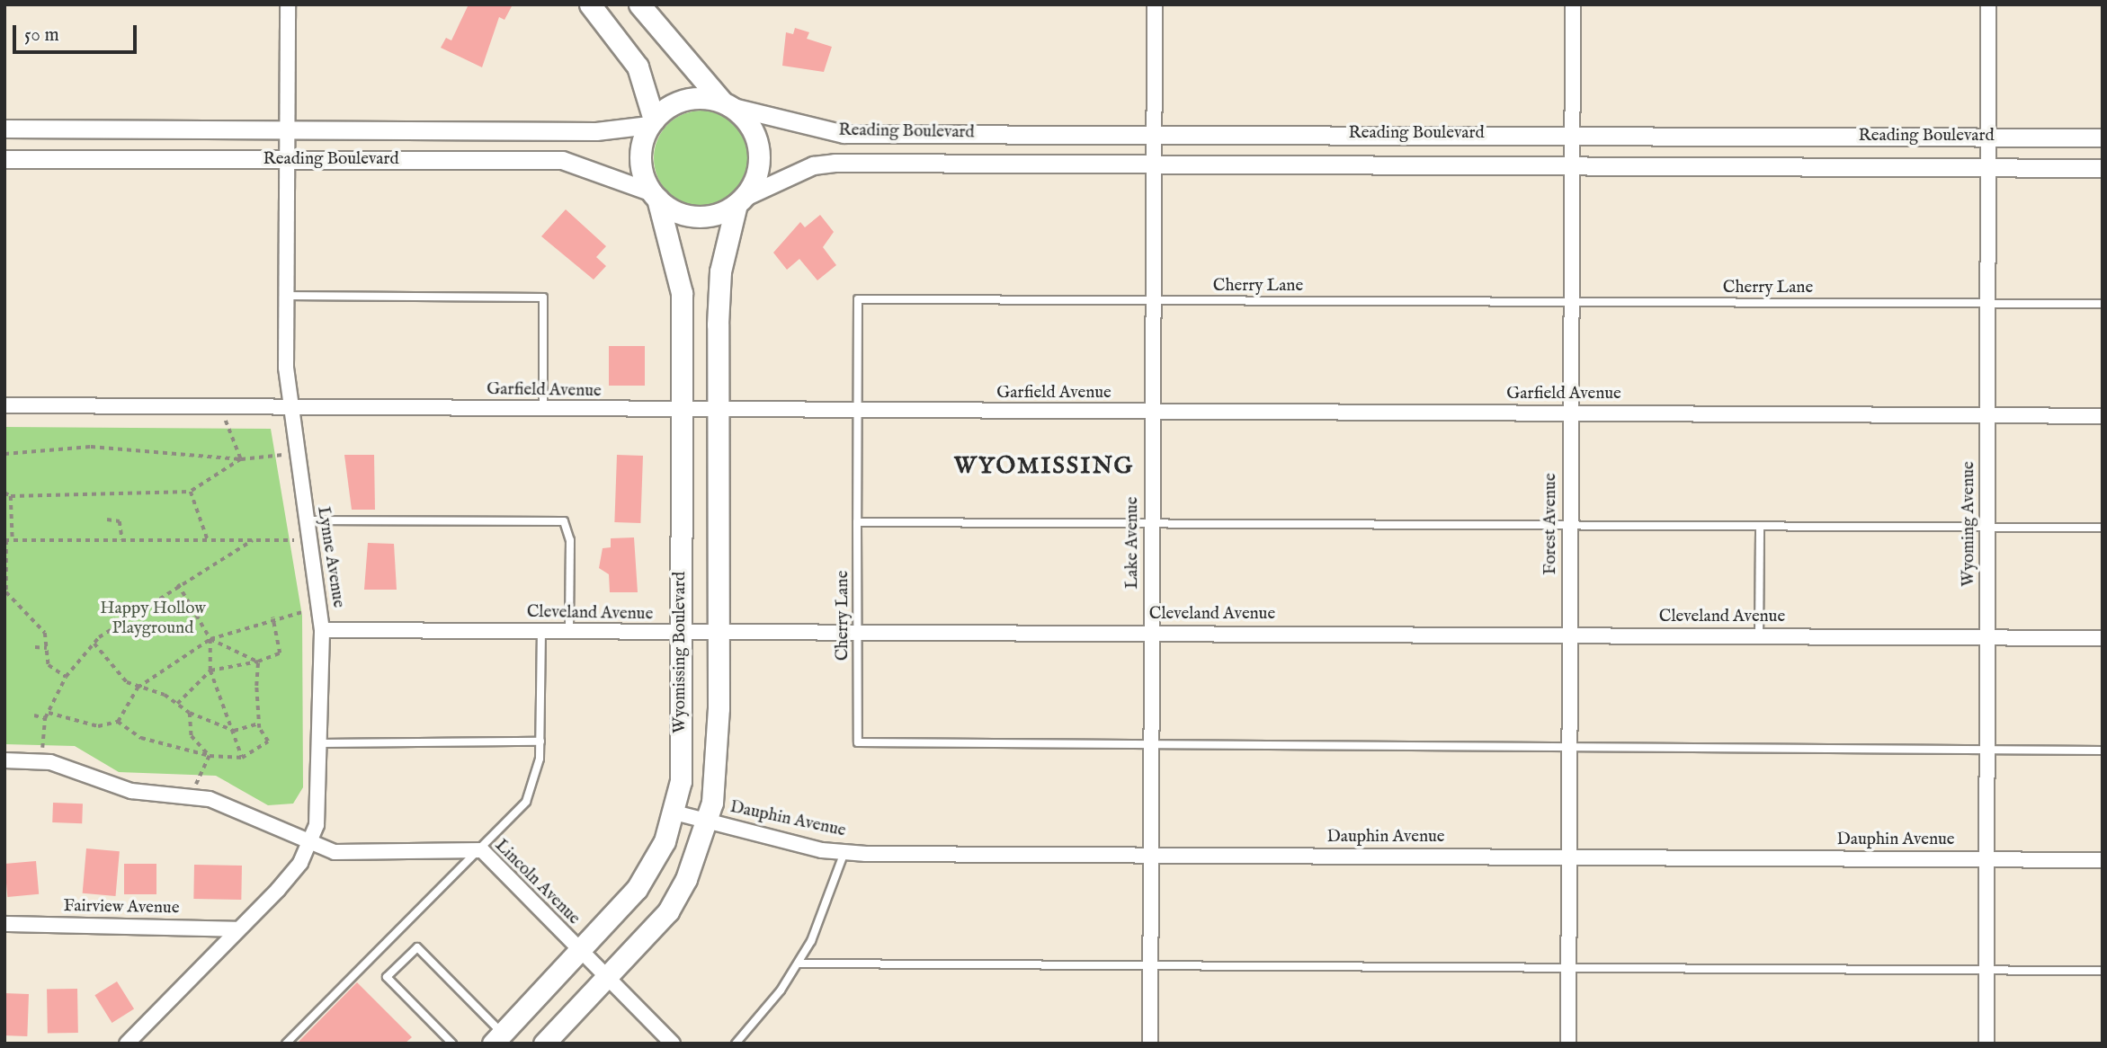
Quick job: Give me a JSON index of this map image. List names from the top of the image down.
{
  "streets": {
    "main road": ["Wyomissing Boulevard"],
    "street": [
      "Reading Boulevard",
      "Garfield Avenue",
      "Forest Avenue",
      "Wyoming Avenue",
      "Lake Avenue",
      "Lynne Avenue",
      "Cleveland Avenue",
      "Dauphin Avenue",
      "Lincoln Avenue",
      "Fairview Avenue"
    ],
    "lane": ["Cherry Lane"]
  },
  "crossings": [
    ["Reading Boulevard", "Forest Avenue"],
    ["Reading Boulevard", "Wyoming Avenue"],
    ["Reading Boulevard", "Lake Avenue"],
    ["Reading Boulevard", "Lynne Avenue"],
    ["Reading Boulevard", "Wyomissing Boulevard"],
    ["Cherry Lane", "Garfield Avenue"],
    ["Cherry Lane", "Forest Avenue"],
    ["Cherry Lane", "Wyoming Avenue"],
    ["Cherry Lane", "Lake Avenue"],
    ["Cherry Lane", "Cleveland Avenue"],
    ["Garfield Avenue", "Forest Avenue"],
    ["Garfield Avenue", "Wyoming Avenue"],
    ["Garfield Avenue", "Lake Avenue"],
    ["Garfield Avenue", "Lynne Avenue"],
    ["Garfield Avenue", "Wyomissing Boulevard"],
    ["Forest Avenue", "Cleveland Avenue"],
    ["Forest Avenue", "Dauphin Avenue"],
    ["Wyoming Avenue", "Cleveland Avenue"],
    ["Wyoming Avenue", "Dauphin Avenue"],
    ["Lake Avenue", "Cleveland Avenue"],
    ["Lake Avenue", "Dauphin Avenue"],
    ["Lynne Avenue", "Cleveland Avenue"],
    ["Lynne Avenue", "Lincoln Avenue"],
    ["Cleveland Avenue", "Wyomissing Boulevard"],
    ["Wyomissing Boulevard", "Dauphin Avenue"],
    ["Wyomissing Boulevard", "Lincoln Avenue"]
  ],
  "districts": ["WYOMISSING"],
  "parks": ["Happy Hollow Playground"],
  "scale_bar": "50 m"
}
